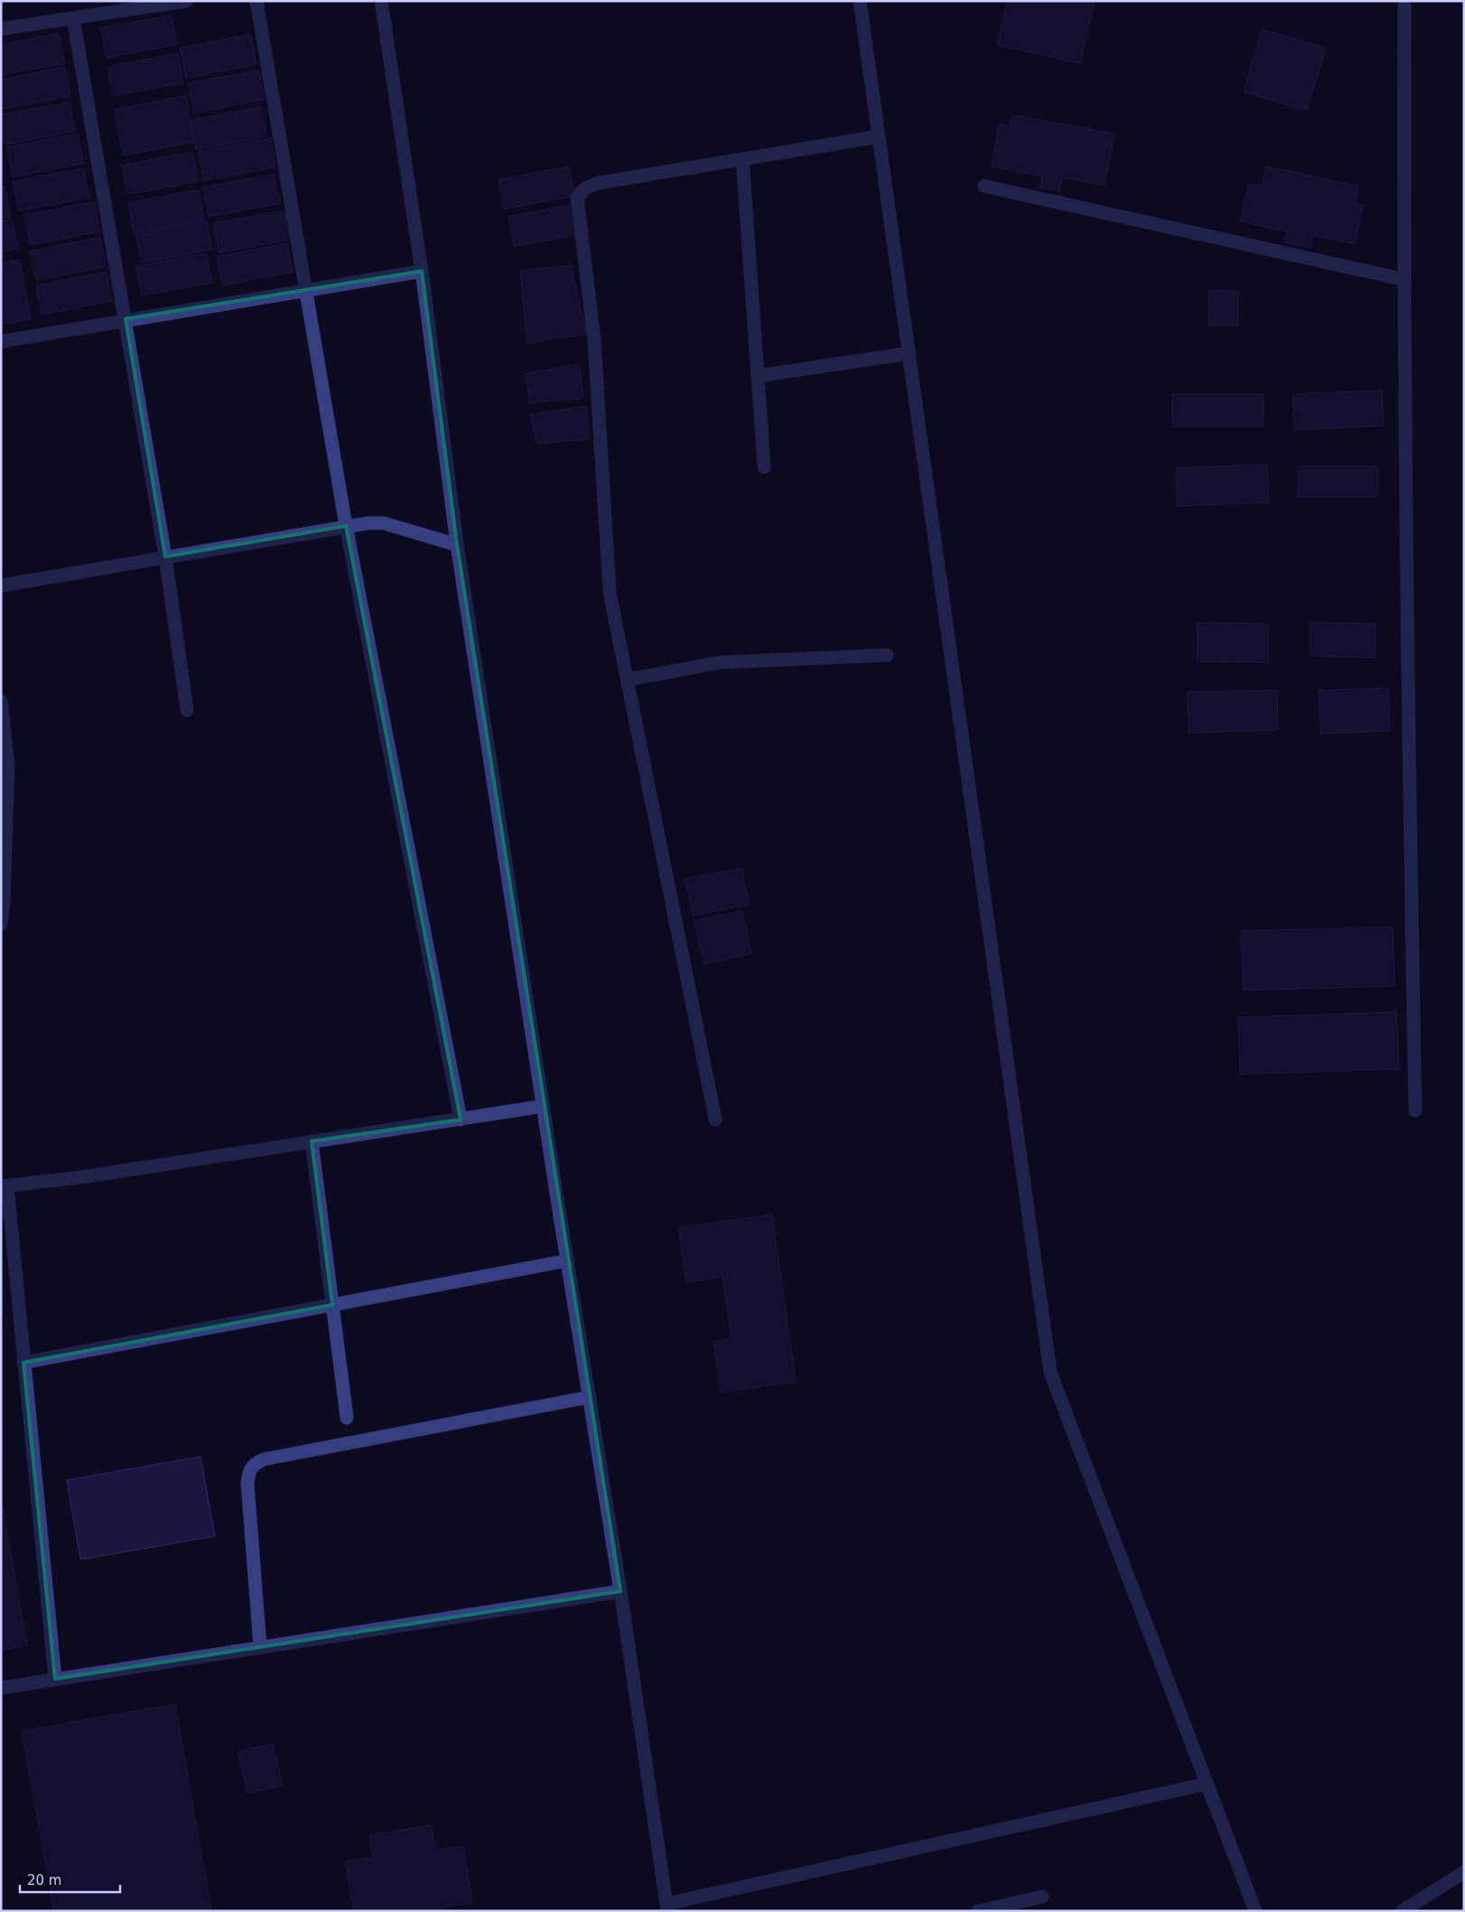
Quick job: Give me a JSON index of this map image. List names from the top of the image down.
{
  "scale_bar": "20 m"
}
